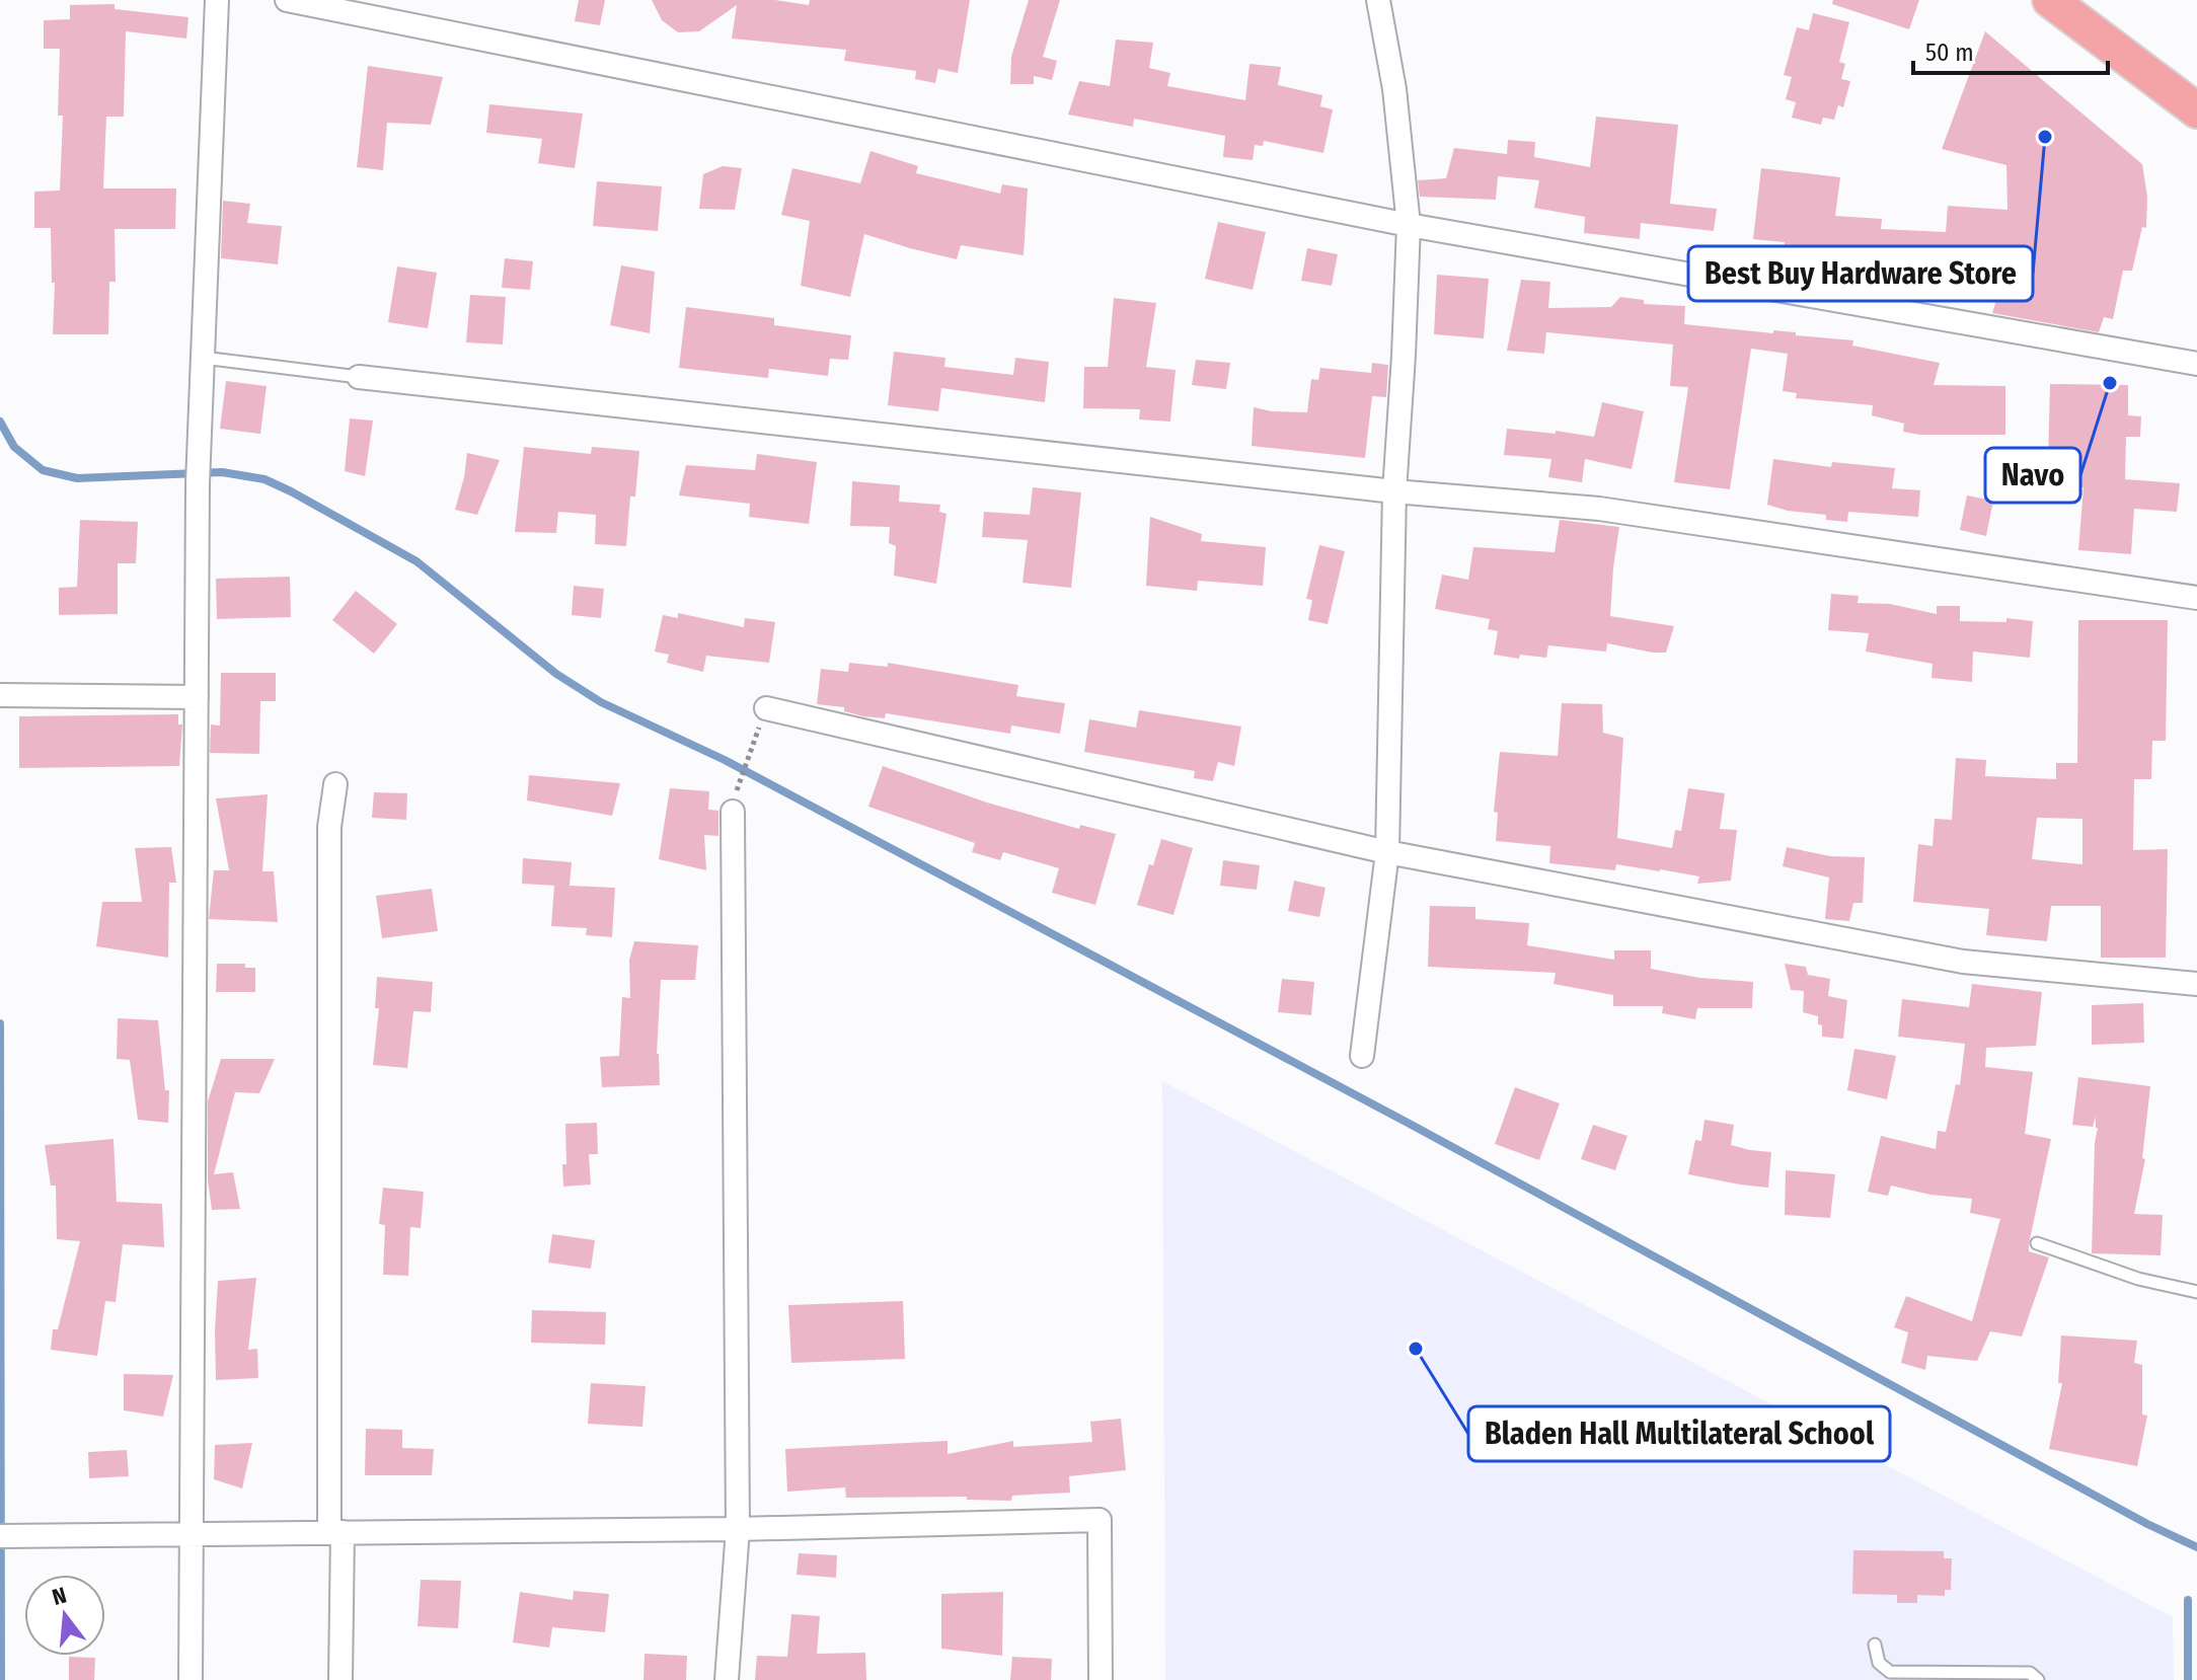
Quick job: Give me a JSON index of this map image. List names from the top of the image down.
{
  "places": ["Best Buy Hardware Store", "Navo", "Bladen Hall Multilateral School"],
  "scale_bar": "50 m",
  "north": "top"
}
